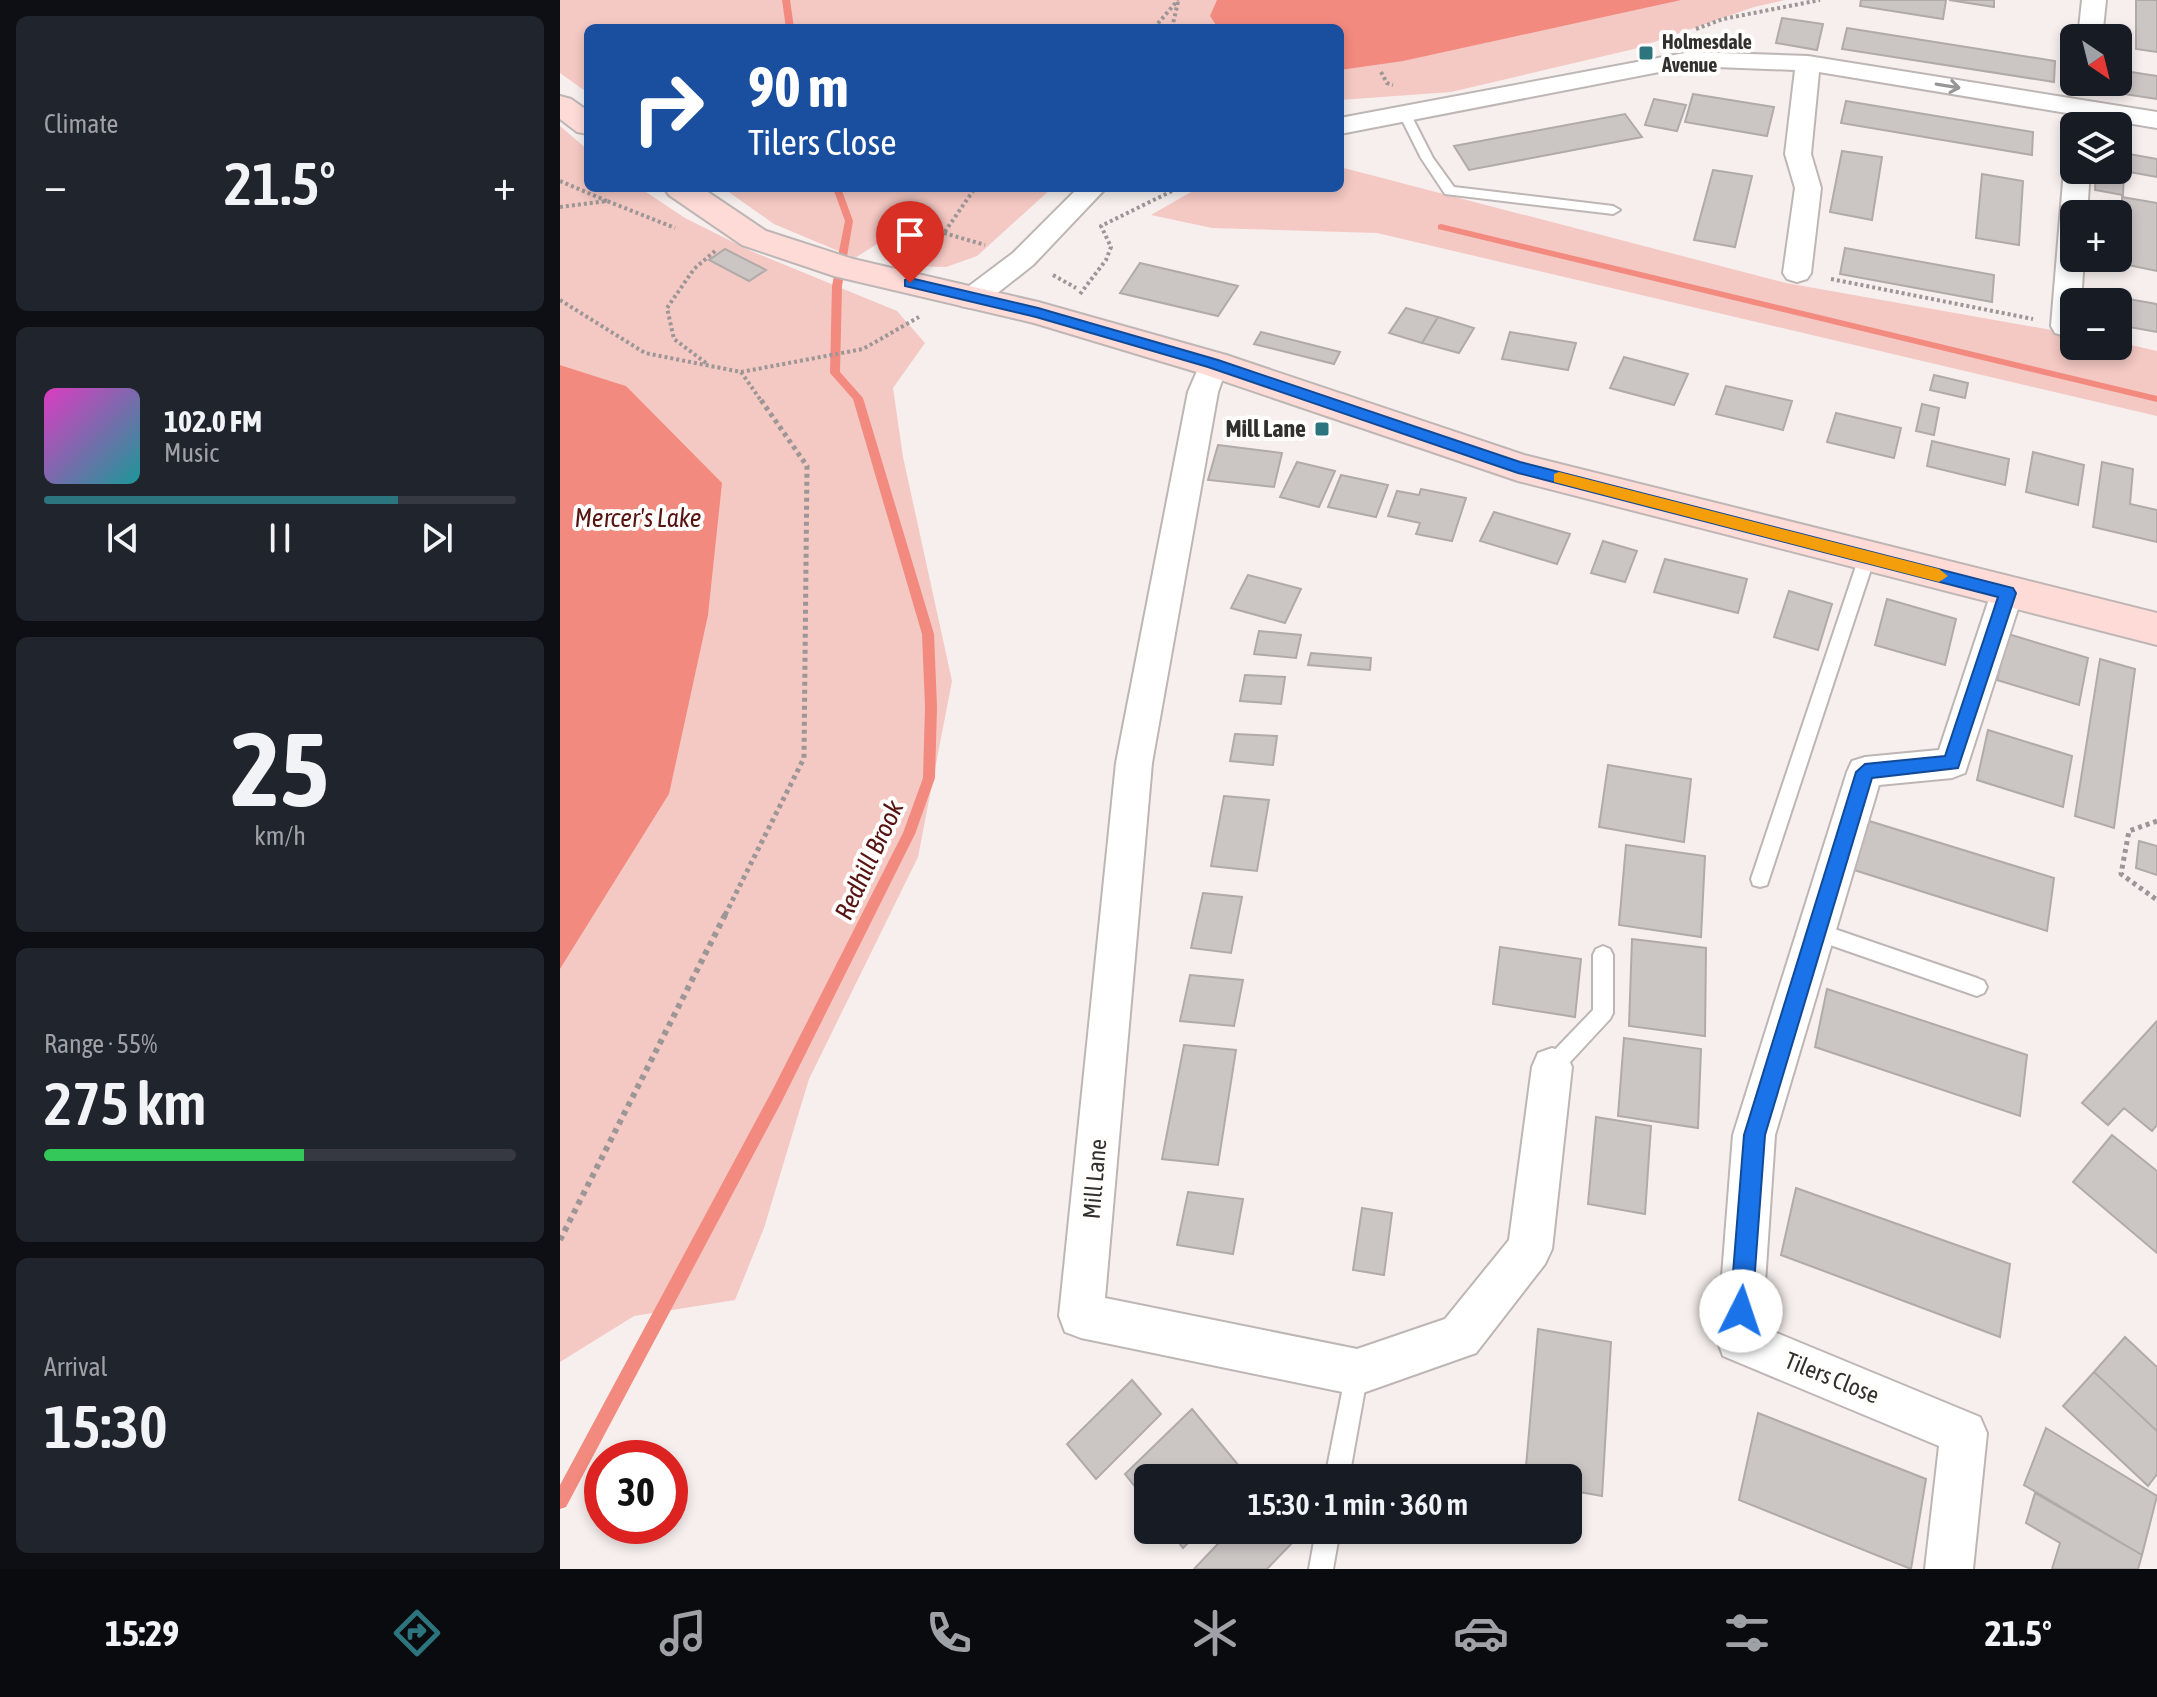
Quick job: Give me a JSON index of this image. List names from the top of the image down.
{
  "streets": {
    "street": ["Mill Lane", "Tilers Close"]
  },
  "water": ["Mercer's Lake", "Redhill Brook"],
  "places": {
    "transit": ["Holmesdale Avenue", "Mill Lane"]
  },
  "north": "bottom right",
  "page": {
    "tile": [
      "Climate",
      ["25", "km/h"],
      ["Range · 55%", "275 km"],
      ["Arrival", "15:30"]
    ],
    "map_buttons": ["+", "−"],
    "turn": ["90 m", "Tilers Close"],
    "heat": ["−", "21.5°", "+"],
    "song": ["102.0 FM", "Music"],
    "limit": "30",
    "trip": "15:30 · 1 min · 360 m",
    "tabs": ["15:29", "21.5°"]
  }
}
